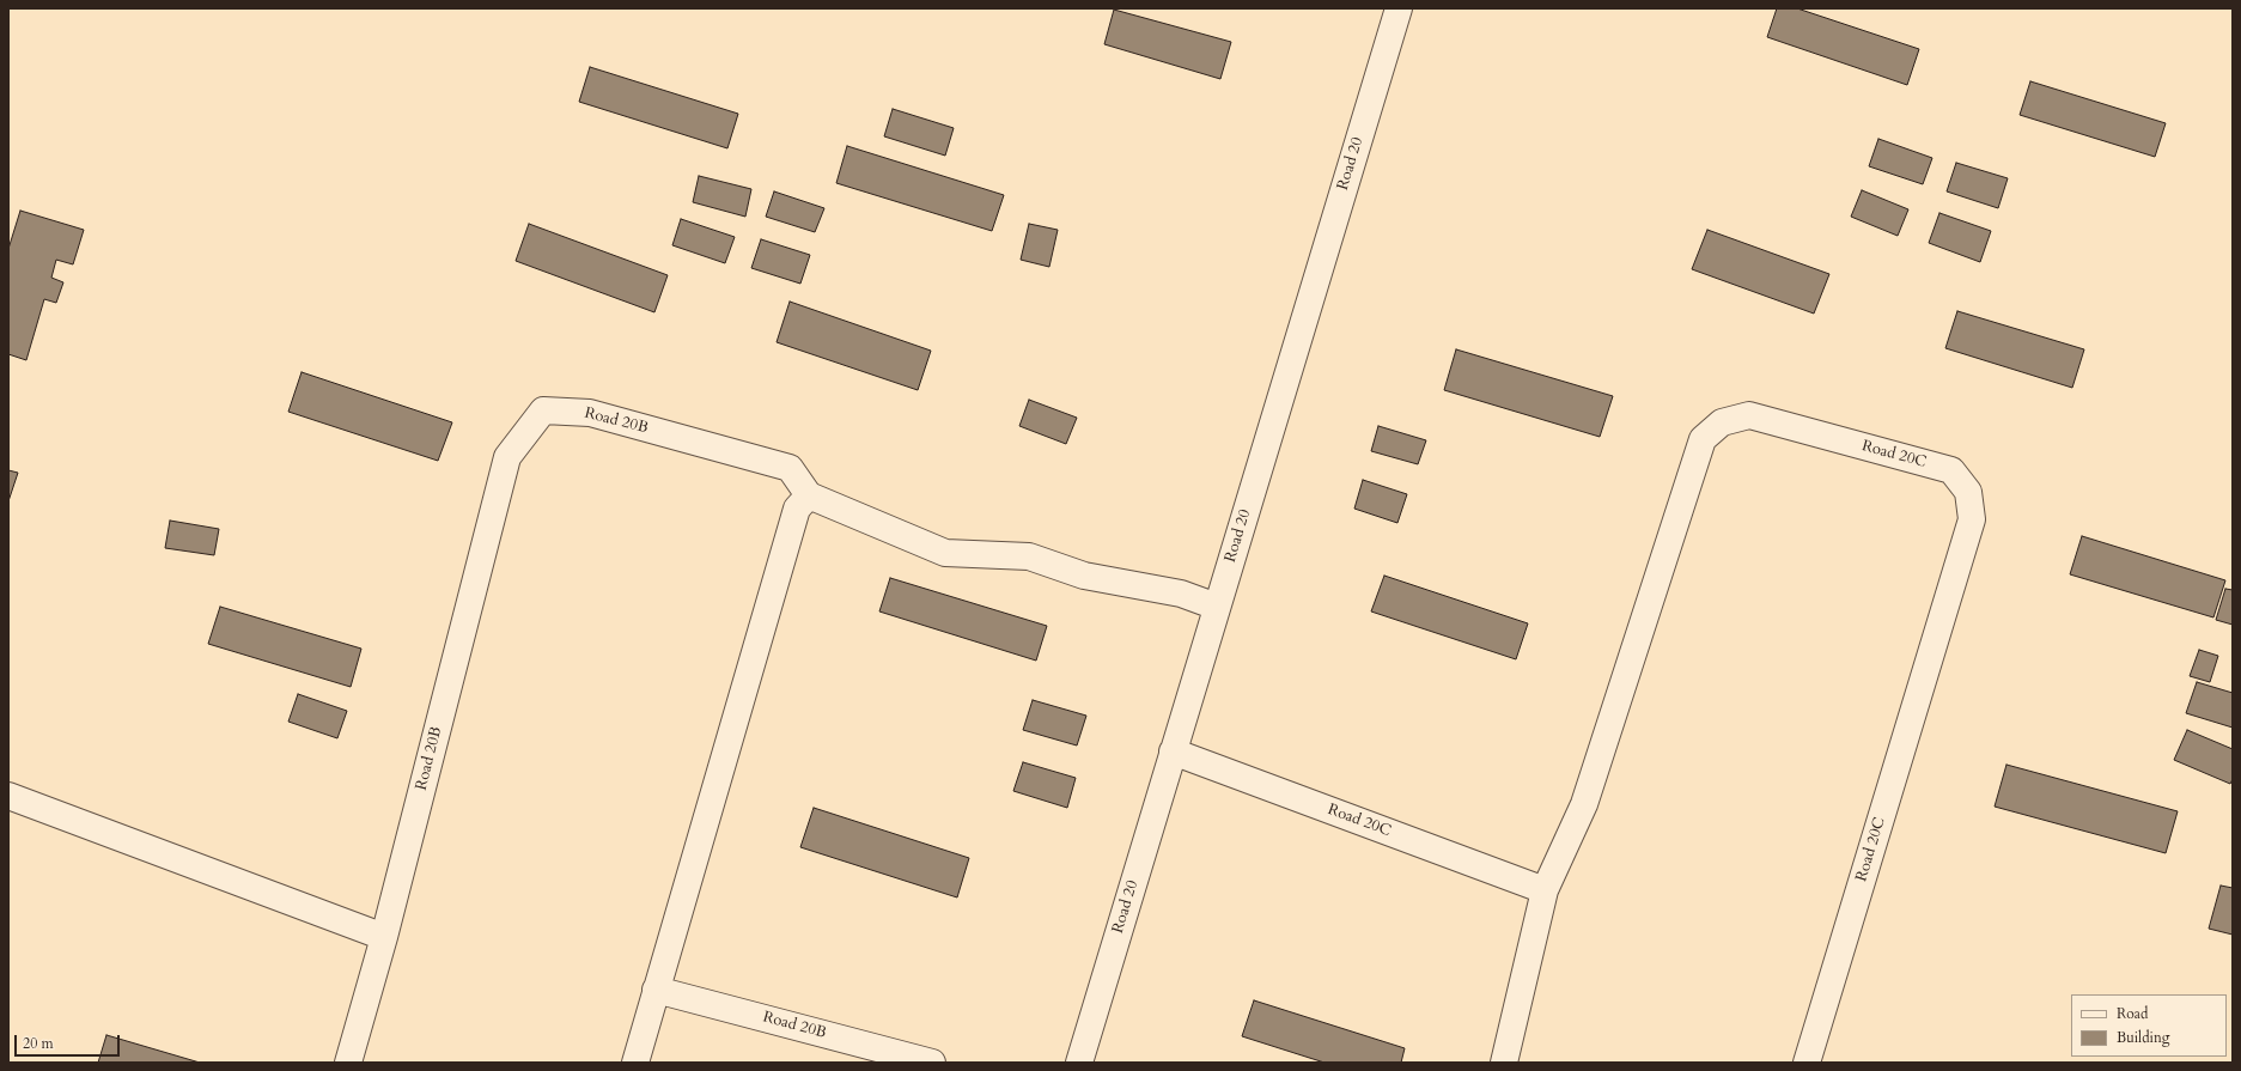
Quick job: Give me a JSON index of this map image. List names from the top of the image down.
{
  "streets": {
    "street": ["Road 20", "Road 20B", "Road 20C"]
  },
  "crossings": [
    ["Road 20", "Road 20C"]
  ],
  "legend": ["Road", "Building"],
  "scale_bar": "20 m"
}
